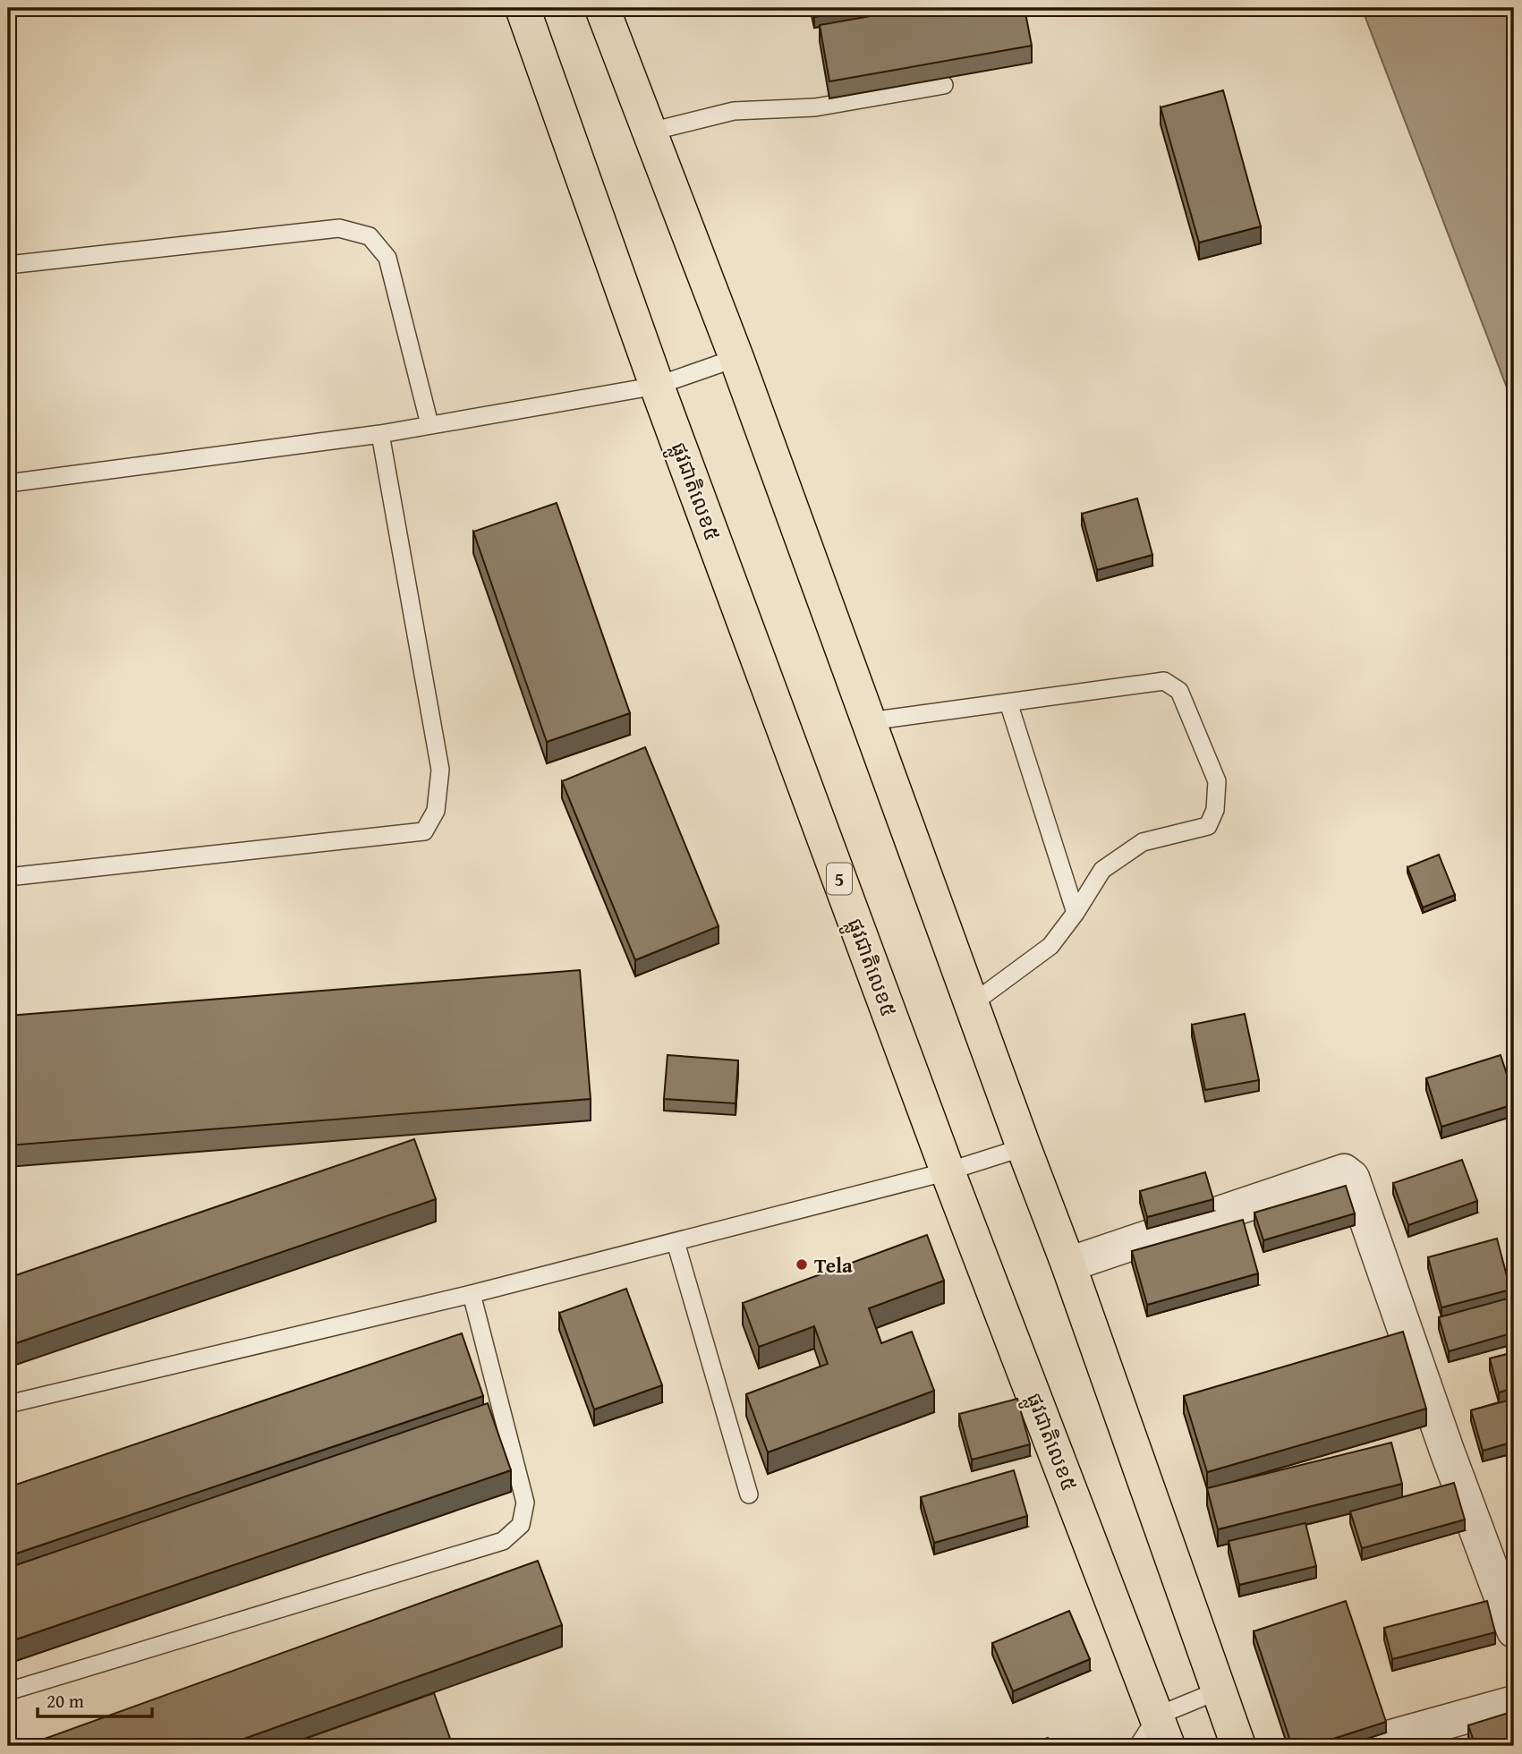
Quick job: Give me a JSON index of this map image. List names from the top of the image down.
{
  "streets": {
    "highway": ["ផ្លូវជាតិលេខ៥", "5"]
  },
  "places": ["Tela"],
  "scale_bar": "20 m"
}
